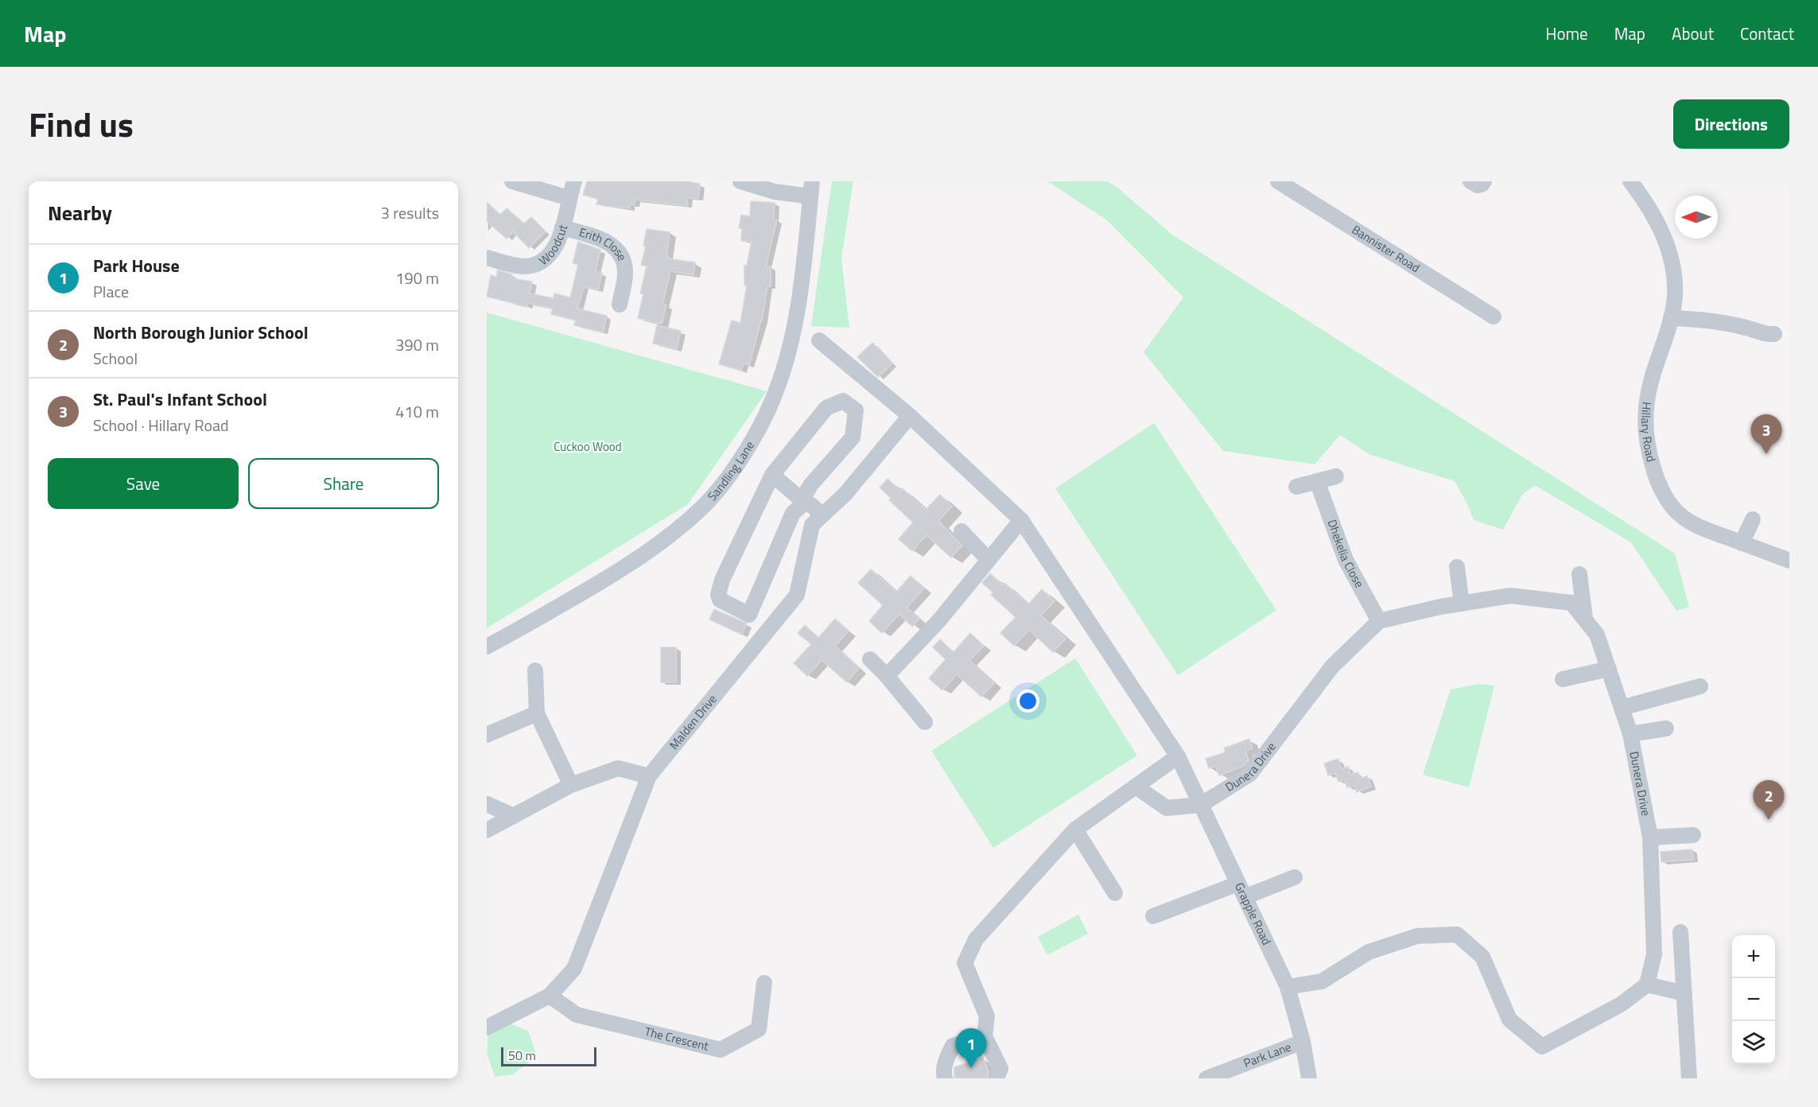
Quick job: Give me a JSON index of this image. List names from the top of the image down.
{
  "streets": {
    "street": [
      "Woodcut",
      "Erith Close",
      "Bannister Road",
      "Hillary Road",
      "Sandling Lane",
      "Dhekelia Close",
      "Malden Drive",
      "Dunera Drive",
      "Grapple Road",
      "The Crescent",
      "Park Lane"
    ]
  },
  "crossings": [
    ["Woodcut", "Erith Close"],
    ["Dhekelia Close", "Dunera Drive"],
    ["Malden Drive", "Grapple Road"],
    ["Malden Drive", "The Crescent"],
    ["Dunera Drive", "Grapple Road"],
    ["Grapple Road", "Park Lane"]
  ],
  "parks": ["Cuckoo Wood"],
  "scale_bar": "50 m",
  "north": "left",
  "page": {
    "header": "Map",
    "nav": [
      "Home",
      "Map",
      "About",
      "Contact"
    ],
    "title": "Find us",
    "buttons": [
      "Directions",
      ["Save", "Share"]
    ],
    "heading": ["Nearby", "3 results"],
    "list": [
      {
        "mark": "1",
        "name": "Park House",
        "note": "Place",
        "value": "190 m"
      },
      {
        "mark": "2",
        "name": "North Borough Junior School",
        "note": "School",
        "value": "390 m"
      },
      {
        "mark": "3",
        "name": "St. Paul's Infant School",
        "note": "School · Hillary Road",
        "value": "410 m"
      }
    ],
    "pins": ["3", "2", "1"],
    "map_buttons": ["+", "−"],
    "scale": "50 m"
  }
}
